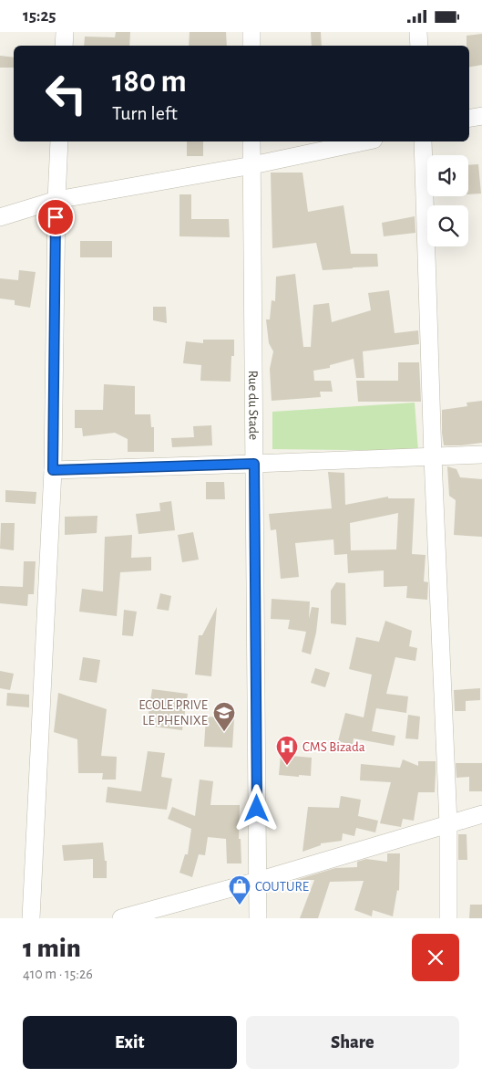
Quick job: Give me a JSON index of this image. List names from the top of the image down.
{
  "streets": {
    "street": ["Rue du Stade"]
  },
  "places": {
    "school or university": ["ECOLE PRIVE LE PHENIXE"],
    "hospital": ["CMS Bizada"],
    "shop": ["COUTURE"]
  },
  "page": {
    "status": "15:25",
    "turn": ["180 m", "Turn left"],
    "heading": ["1 min", "410 m · 15:26"],
    "buttons": ["Exit", "Share"]
  }
}
